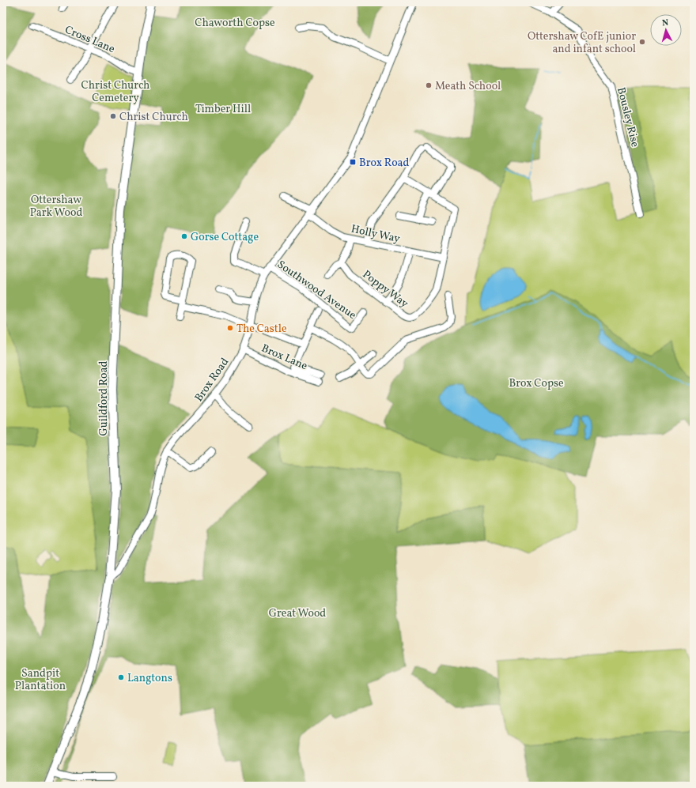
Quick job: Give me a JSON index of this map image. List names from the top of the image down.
{
  "streets": {
    "main road": ["Guildford Road"],
    "street": [
      "Cross Lane",
      "Bousley Rise",
      "Holly Way",
      "Poppy Way",
      "Southwood Avenue",
      "Brox Lane",
      "Brox Road"
    ]
  },
  "crossings": [
    ["Cross Lane", "Guildford Road"],
    ["Holly Way", "Poppy Way"],
    ["Holly Way", "Brox Road"],
    ["Southwood Avenue", "Brox Road"],
    ["Brox Lane", "Brox Road"],
    ["Brox Road", "Guildford Road"]
  ],
  "parks": [
    "Chaworth Copse",
    "Christ Church Cemetery",
    "Timber Hill",
    "Ottershaw Park Wood",
    "Brox Copse",
    "Great Wood",
    "Sandpit Plantation"
  ],
  "places": {
    "other": [
      "Ottershaw CofE junior and infant school",
      "Meath School",
      "Christ Church",
      "Gorse Cottage",
      "The Castle",
      "Langtons"
    ],
    "transit": ["Brox Road"]
  },
  "north": "top"
}
